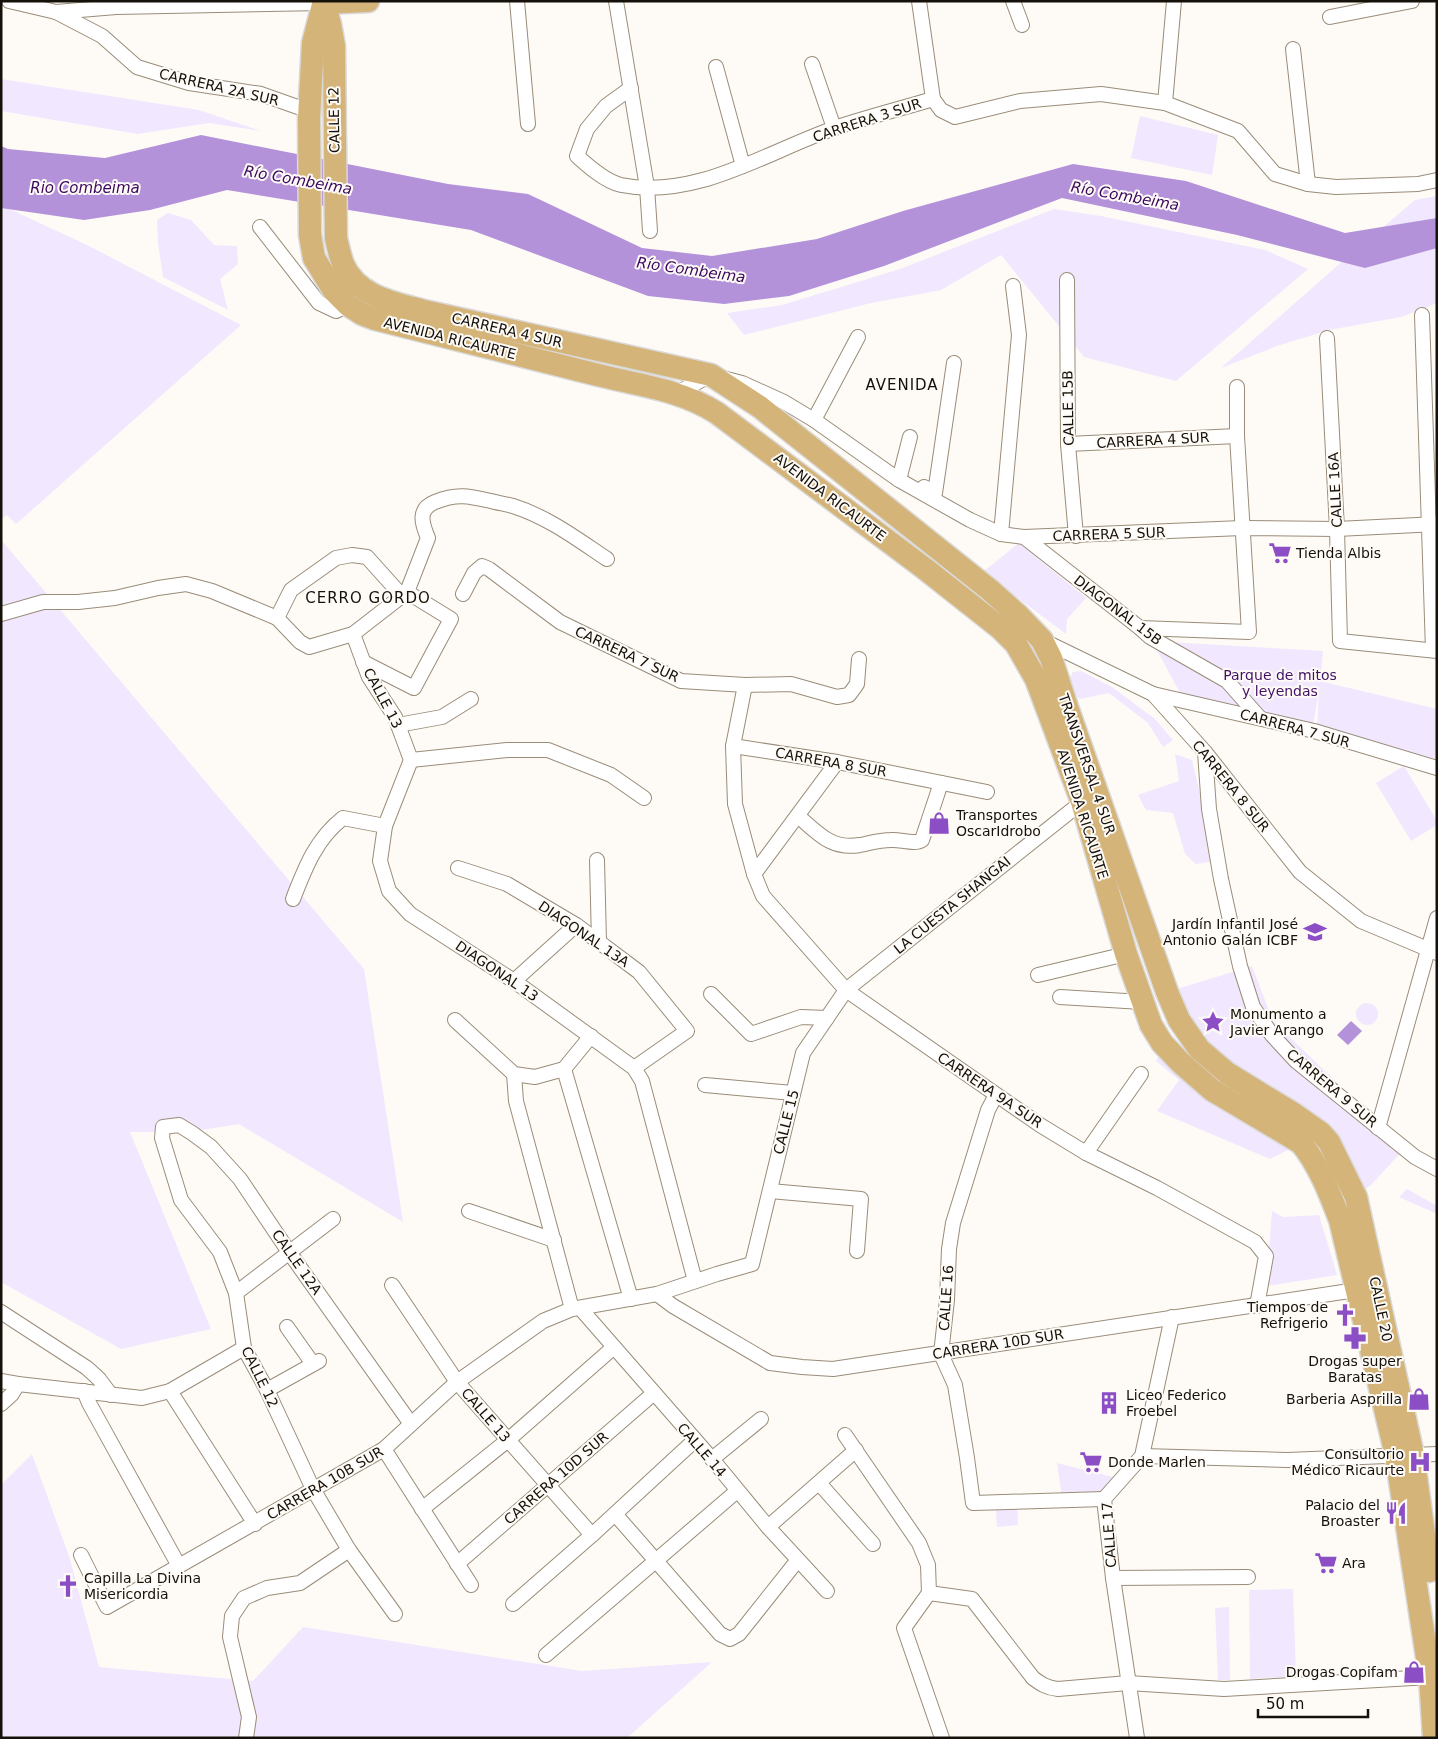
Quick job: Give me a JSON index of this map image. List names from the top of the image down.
{
  "streets": {
    "main road": [
      "CALLE 12",
      "CARRERA 4 SUR",
      "AVENIDA RICAURTE",
      "TRANSVERSAL 4 SUR",
      "CALLE 20"
    ],
    "street": [
      "CARRERA 2A SUR",
      "CARRERA 3 SUR",
      "CALLE 15B",
      "CALLE 16A",
      "CARRERA 5 SUR",
      "DIAGONAL 15B",
      "CARRERA 7 SUR",
      "CALLE 13",
      "CARRERA 8 SUR",
      "LA CUESTA SHANGAI",
      "DIAGONAL 13A",
      "DIAGONAL 13",
      "CARRERA 9 SUR",
      "CARRERA 9A SUR",
      "CALLE 15",
      "CALLE 12A",
      "CALLE 16",
      "CARRERA 10D SUR",
      "CALLE 14",
      "CARRERA 10B SUR",
      "CALLE 17"
    ]
  },
  "crossings": [
    ["CARRERA 2A SUR", "CALLE 12"],
    ["CALLE 12", "CARRERA 4 SUR"],
    ["CALLE 12", "AVENIDA RICAURTE"],
    ["CALLE 12", "CALLE 12A"],
    ["CALLE 12", "CARRERA 10B SUR"],
    ["CARRERA 4 SUR", "CALLE 15B"],
    ["CARRERA 4 SUR", "CARRERA 5 SUR"],
    ["CARRERA 4 SUR", "TRANSVERSAL 4 SUR"],
    ["AVENIDA RICAURTE", "LA CUESTA SHANGAI"],
    ["AVENIDA RICAURTE", "CALLE 20"],
    ["AVENIDA RICAURTE", "CARRERA 10D SUR"],
    ["CALLE 15B", "CARRERA 5 SUR"],
    ["CALLE 16A", "CARRERA 5 SUR"],
    ["CARRERA 5 SUR", "DIAGONAL 15B"],
    ["DIAGONAL 15B", "CARRERA 7 SUR"],
    ["CARRERA 7 SUR", "CARRERA 8 SUR"],
    ["CALLE 13", "CARRERA 10D SUR"],
    ["CALLE 13", "CARRERA 10B SUR"],
    ["CARRERA 8 SUR", "TRANSVERSAL 4 SUR"],
    ["CARRERA 8 SUR", "CARRERA 9 SUR"],
    ["TRANSVERSAL 4 SUR", "CALLE 20"],
    ["LA CUESTA SHANGAI", "CARRERA 9A SUR"],
    ["LA CUESTA SHANGAI", "CALLE 15"],
    ["DIAGONAL 13A", "DIAGONAL 13"],
    ["CARRERA 9A SUR", "CALLE 15"],
    ["CARRERA 9A SUR", "CALLE 16"],
    ["CARRERA 9A SUR", "CARRERA 10D SUR"],
    ["CALLE 15", "CARRERA 10B SUR"],
    ["CALLE 12A", "CARRERA 10B SUR"],
    ["CALLE 16", "CARRERA 10D SUR"],
    ["CARRERA 10D SUR", "CALLE 14"],
    ["CARRERA 10D SUR", "CARRERA 10B SUR"],
    ["CARRERA 10D SUR", "CALLE 17"],
    ["CALLE 14", "CARRERA 10B SUR"]
  ],
  "districts": ["AVENIDA", "CERRO GORDO"],
  "water": ["Río Combeima", "Rio Combeima"],
  "parks": ["Parque de mitos y leyendas"],
  "places": {
    "supermarket": ["Tienda Albis", "Donde Marlen", "Ara"],
    "shop": ["Transportes OscarIdrobo", "Barberia Asprilla", "Drogas Copifam"],
    "school or university": ["Jardín Infantil José Antonio Galán ICBF"],
    "place": ["Monumento a Javier Arango"],
    "church": ["Tiempos de Refrigerio", "Capilla La Divina Misericordia"],
    "pharmacy": ["Drogas super Baratas"],
    "building": ["Liceo Federico Froebel"],
    "hospital": ["Consultorio Médico Ricaurte"],
    "restaurant": ["Palacio del Broaster"]
  },
  "scale_bar": "50 m"
}
